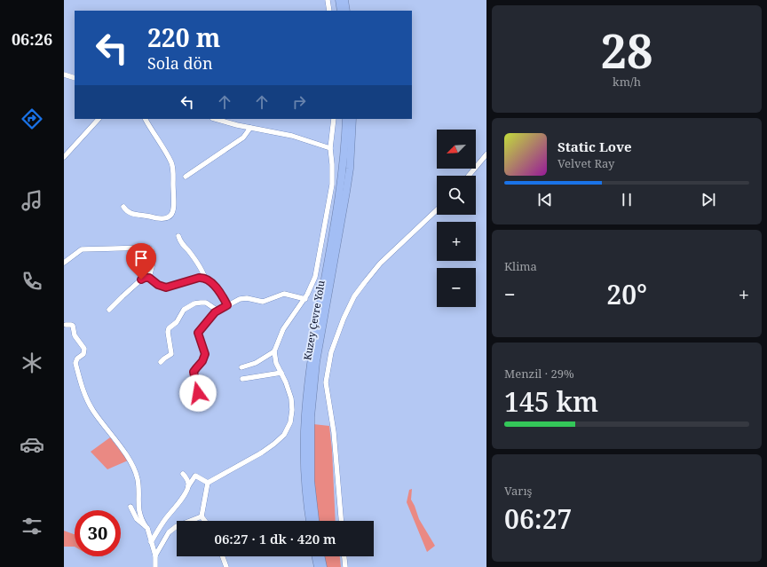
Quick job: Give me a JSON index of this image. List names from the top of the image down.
{
  "streets": {
    "highway": ["Kuzey Çevre Yolu"]
  },
  "north": "bottom left",
  "page": {
    "tabs": "06:26",
    "tile": [
      ["28", "km/h"],
      "Klima",
      ["Menzil · 29%", "145 km"],
      ["Varış", "06:27"]
    ],
    "turn": ["220 m", "Sola dön"],
    "map_buttons": ["+", "−"],
    "song": ["Static Love", "Velvet Ray"],
    "heat": ["−", "20°", "+"],
    "limit": "30",
    "trip": "06:27 · 1 dk · 420 m"
  }
}
